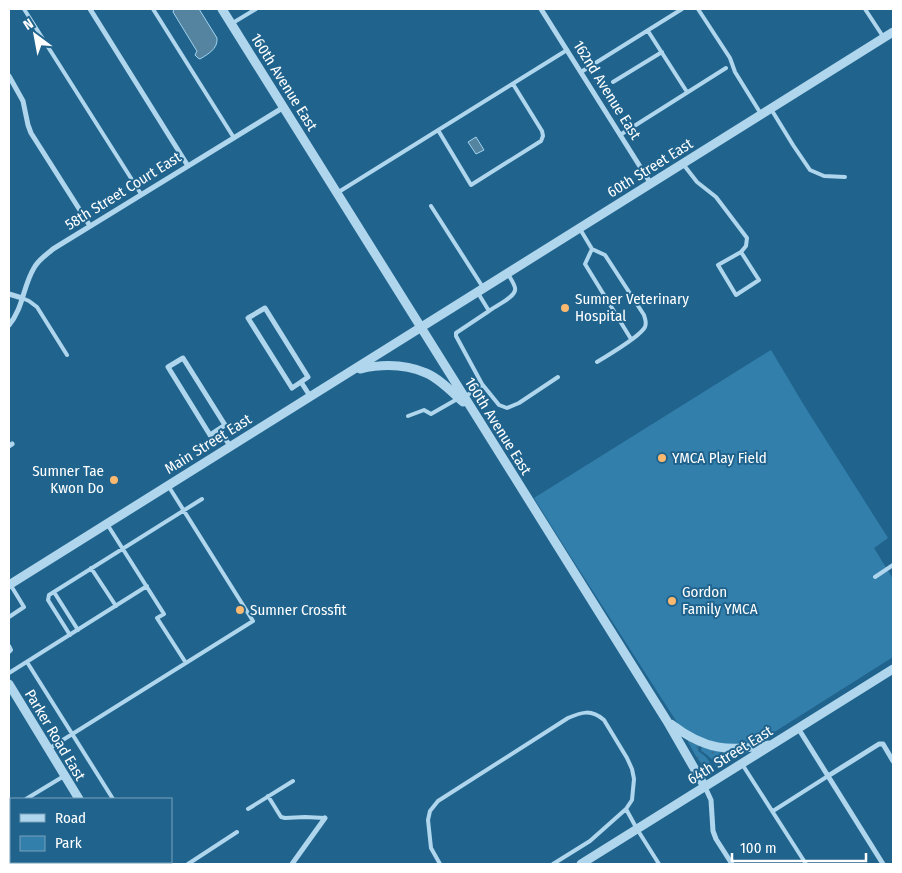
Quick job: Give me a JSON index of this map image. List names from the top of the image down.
{
  "streets": {
    "street": [
      "160th Avenue East",
      "162nd Avenue East",
      "60th Street East",
      "58th Street Court East",
      "Main Street East",
      "Parker Road East",
      "64th Street East"
    ]
  },
  "crossings": [
    ["160th Avenue East", "60th Street East"],
    ["160th Avenue East", "58th Street Court East"],
    ["160th Avenue East", "Main Street East"],
    ["160th Avenue East", "64th Street East"],
    ["162nd Avenue East", "60th Street East"],
    ["60th Street East", "Main Street East"]
  ],
  "places": [
    "Sumner Veterinary Hospital",
    "YMCA Play Field",
    "Sumner Tae Kwon Do",
    "Gordon Family YMCA",
    "Sumner Crossfit"
  ],
  "legend": ["Road", "Park"],
  "scale_bar": "100 m",
  "north": "top left"
}
